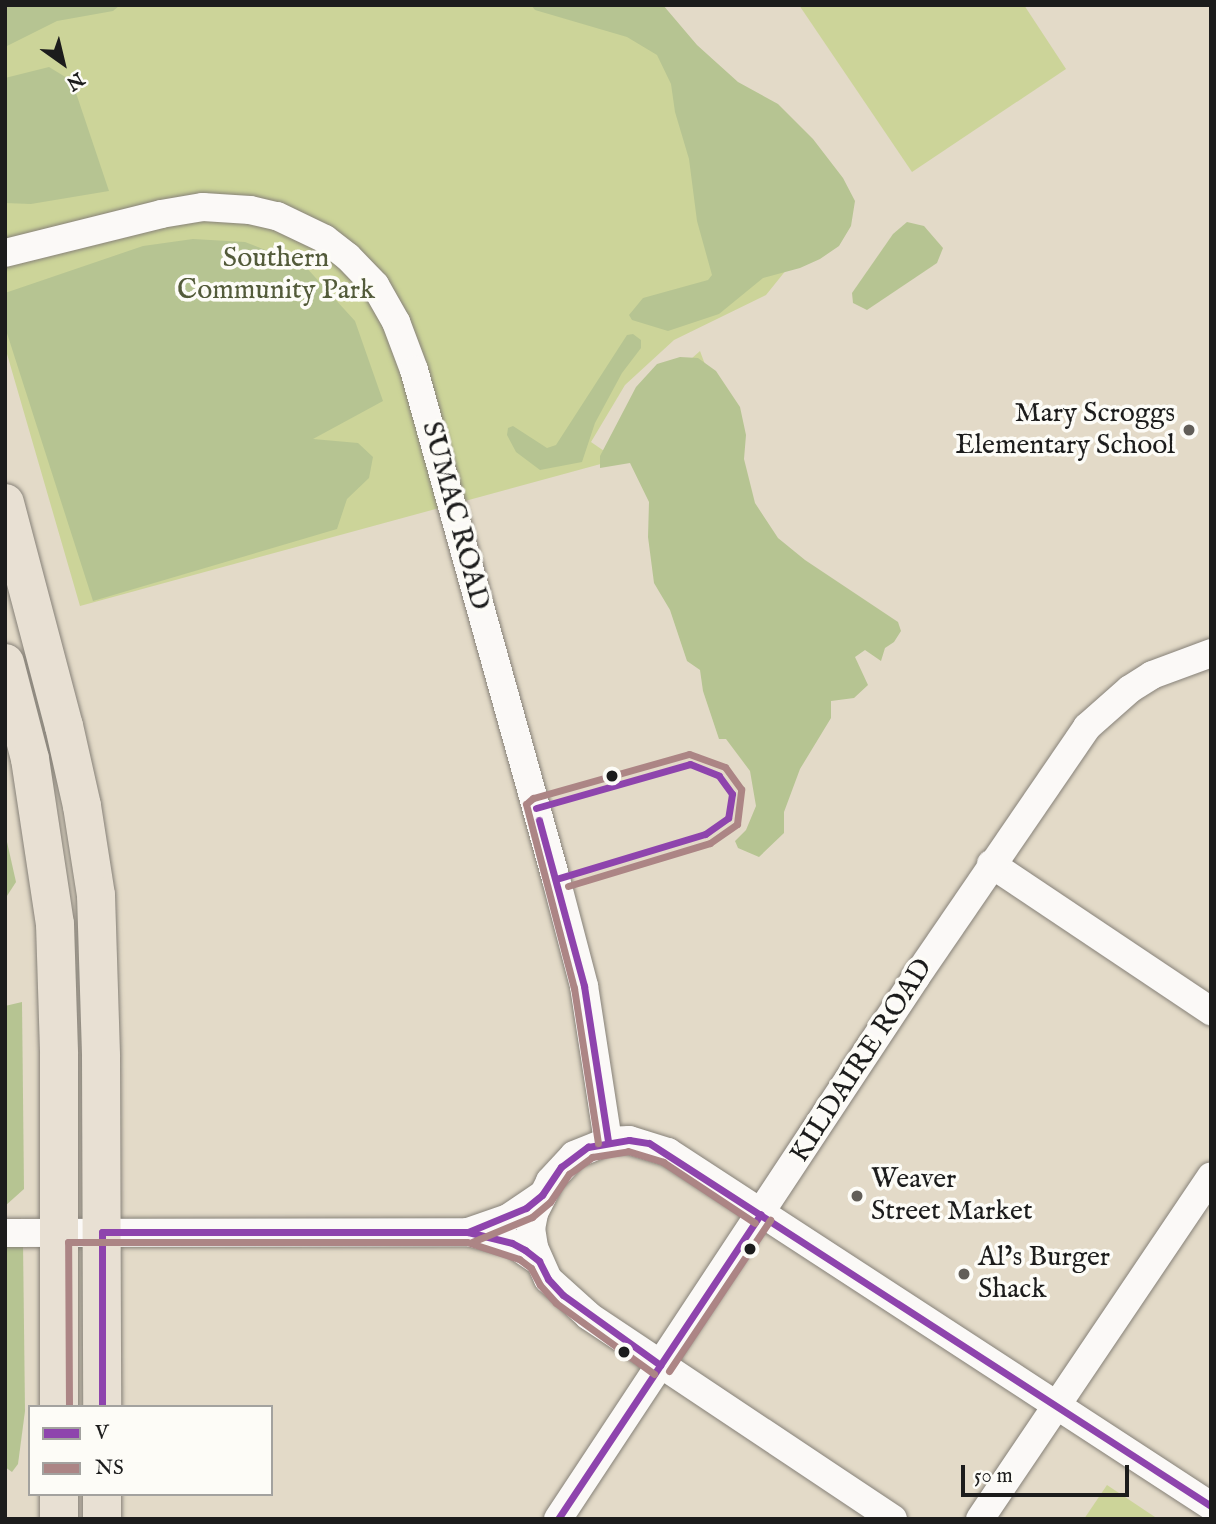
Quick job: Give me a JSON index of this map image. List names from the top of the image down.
{
  "streets": {
    "street": ["SUMAC ROAD", "KILDAIRE ROAD"]
  },
  "crossings": [
    ["SUMAC ROAD", "KILDAIRE ROAD"]
  ],
  "parks": ["Southern Community Park"],
  "places": ["Mary Scroggs Elementary School", "Weaver Street Market", "Al’s Burger Shack"],
  "lines": ["transit line NS", "transit line V"],
  "legend": ["V", "NS"],
  "scale_bar": "50 m",
  "north": "bottom right"
}
